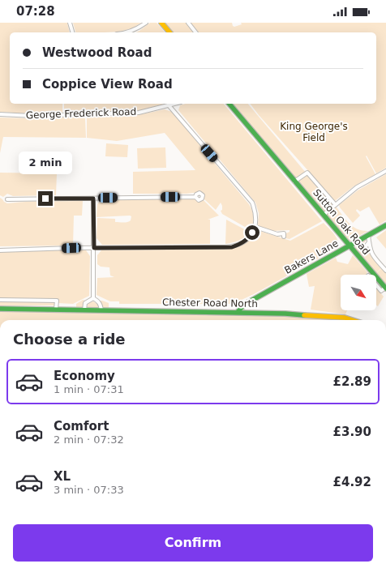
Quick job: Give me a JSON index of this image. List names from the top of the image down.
{
  "streets": {
    "main road": ["Sutton Oak Road", "Bakers Lane", "Chester Road North"],
    "street": ["George Frederick Road"]
  },
  "crossings": [
    ["Sutton Oak Road", "Bakers Lane"],
    ["Bakers Lane", "Chester Road North"]
  ],
  "parks": ["King George's Field"],
  "north": "bottom right",
  "page": {
    "status": "07:28",
    "banner": ["Westwood Road", "Coppice View Road"],
    "bubble": "2 min",
    "heading": "Choose a ride",
    "list": [
      {
        "name": "Economy",
        "note": "1 min · 07:31",
        "value": "£2.89"
      },
      {
        "name": "Comfort",
        "note": "2 min · 07:32",
        "value": "£3.90"
      },
      {
        "name": "XL",
        "note": "3 min · 07:33",
        "value": "£4.92"
      }
    ],
    "buttons": "Confirm"
  }
}
